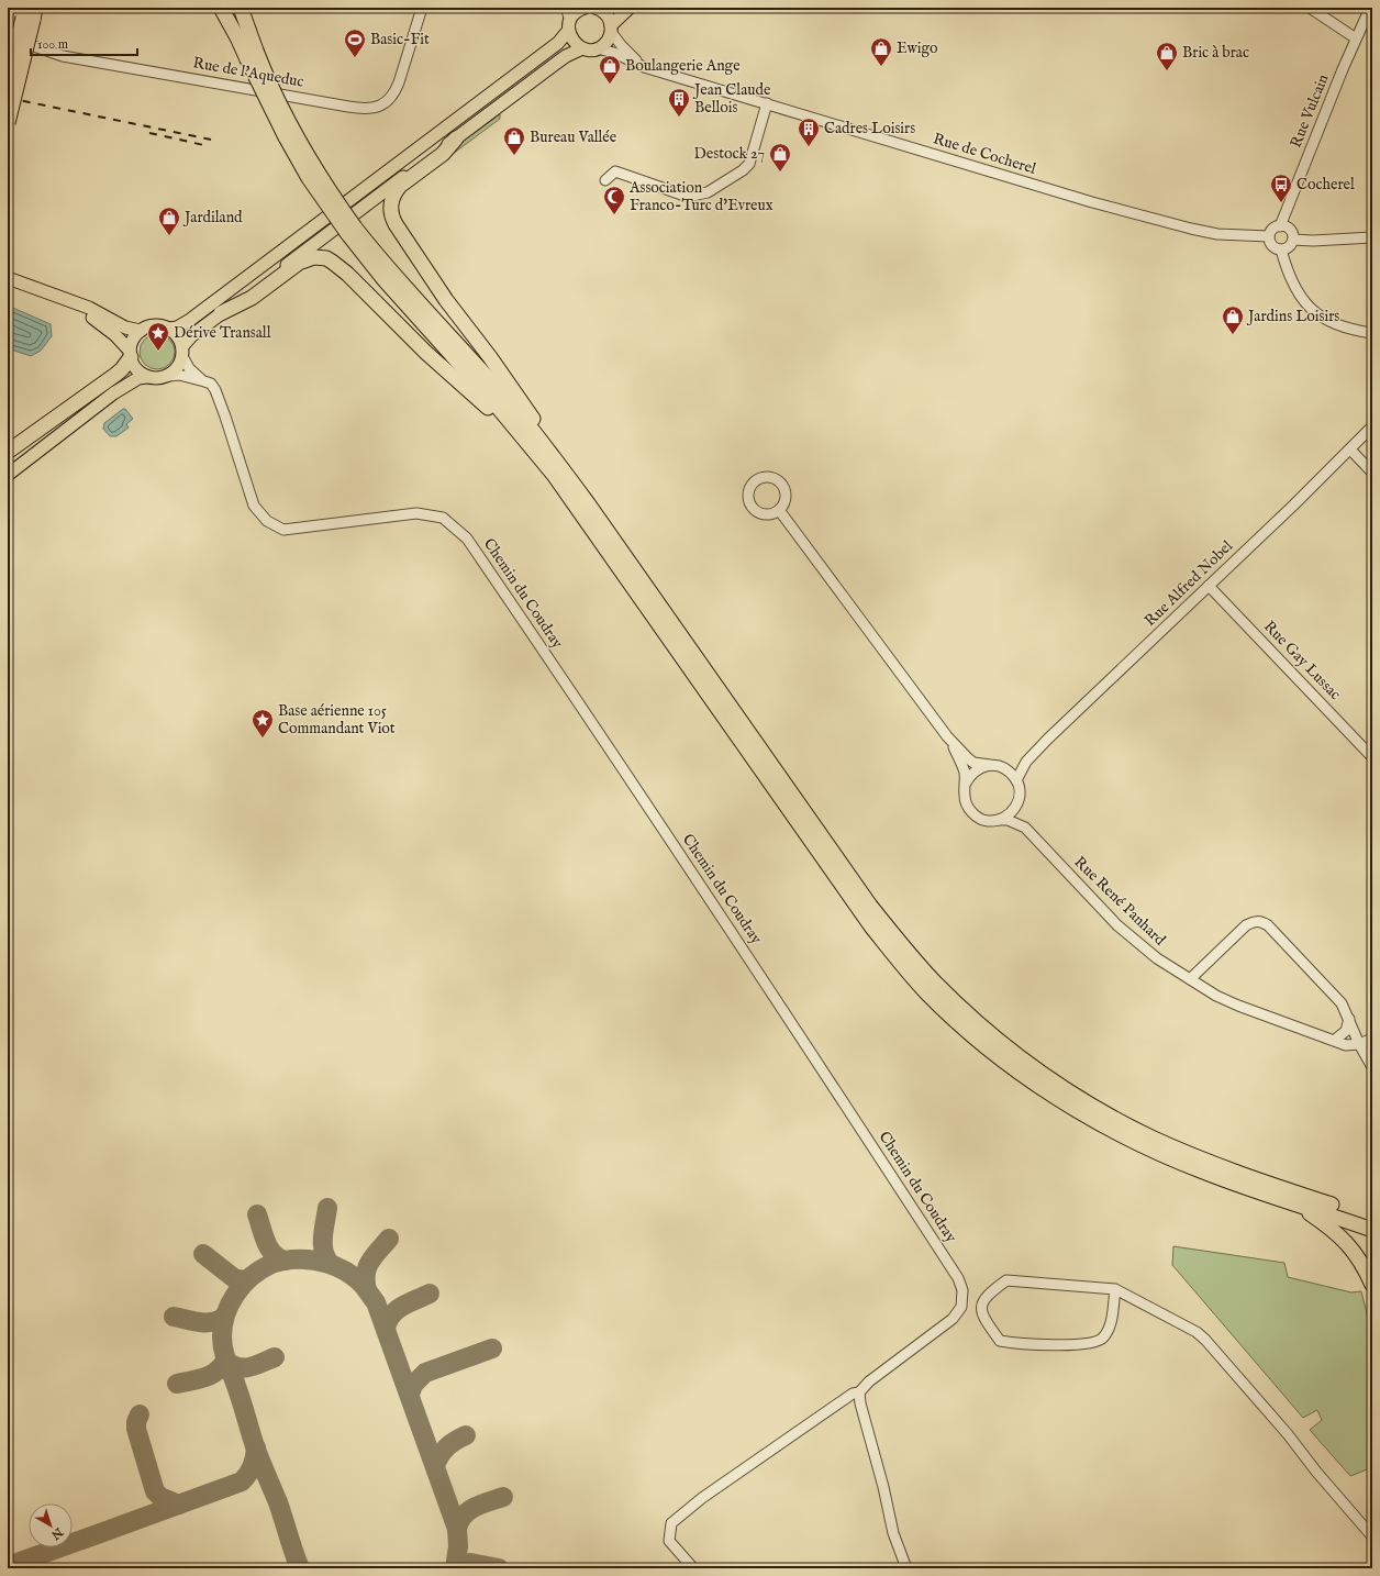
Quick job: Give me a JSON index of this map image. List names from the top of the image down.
{
  "streets": {
    "street": [
      "Rue de l'Aqueduc",
      "Rue Vulcain",
      "Rue de Cocherel",
      "Rue Alfred Nobel",
      "Chemin du Coudray",
      "Rue Gay Lussac",
      "Rue René Panhard"
    ]
  },
  "crossings": [
    ["Rue Vulcain", "Rue de Cocherel"],
    ["Rue Alfred Nobel", "Rue Gay Lussac"],
    ["Rue Alfred Nobel", "Rue René Panhard"]
  ],
  "places": {
    "sports": ["Basic-Fit"],
    "shop": [
      "Ewigo",
      "Bric à brac",
      "Boulangerie Ange",
      "Bureau Vallée",
      "Destock 27",
      "Jardiland",
      "Jardins Loisirs"
    ],
    "building": ["Jean Claude Bellois", "Cadres Loisirs"],
    "bus stop": ["Cocherel"],
    "mosque": ["Association Franco-Turc d'Evreux"],
    "place": ["Dérive Transall", "Base aérienne 105 Commandant Viot"]
  },
  "scale_bar": "100 m",
  "north": "bottom right"
}
